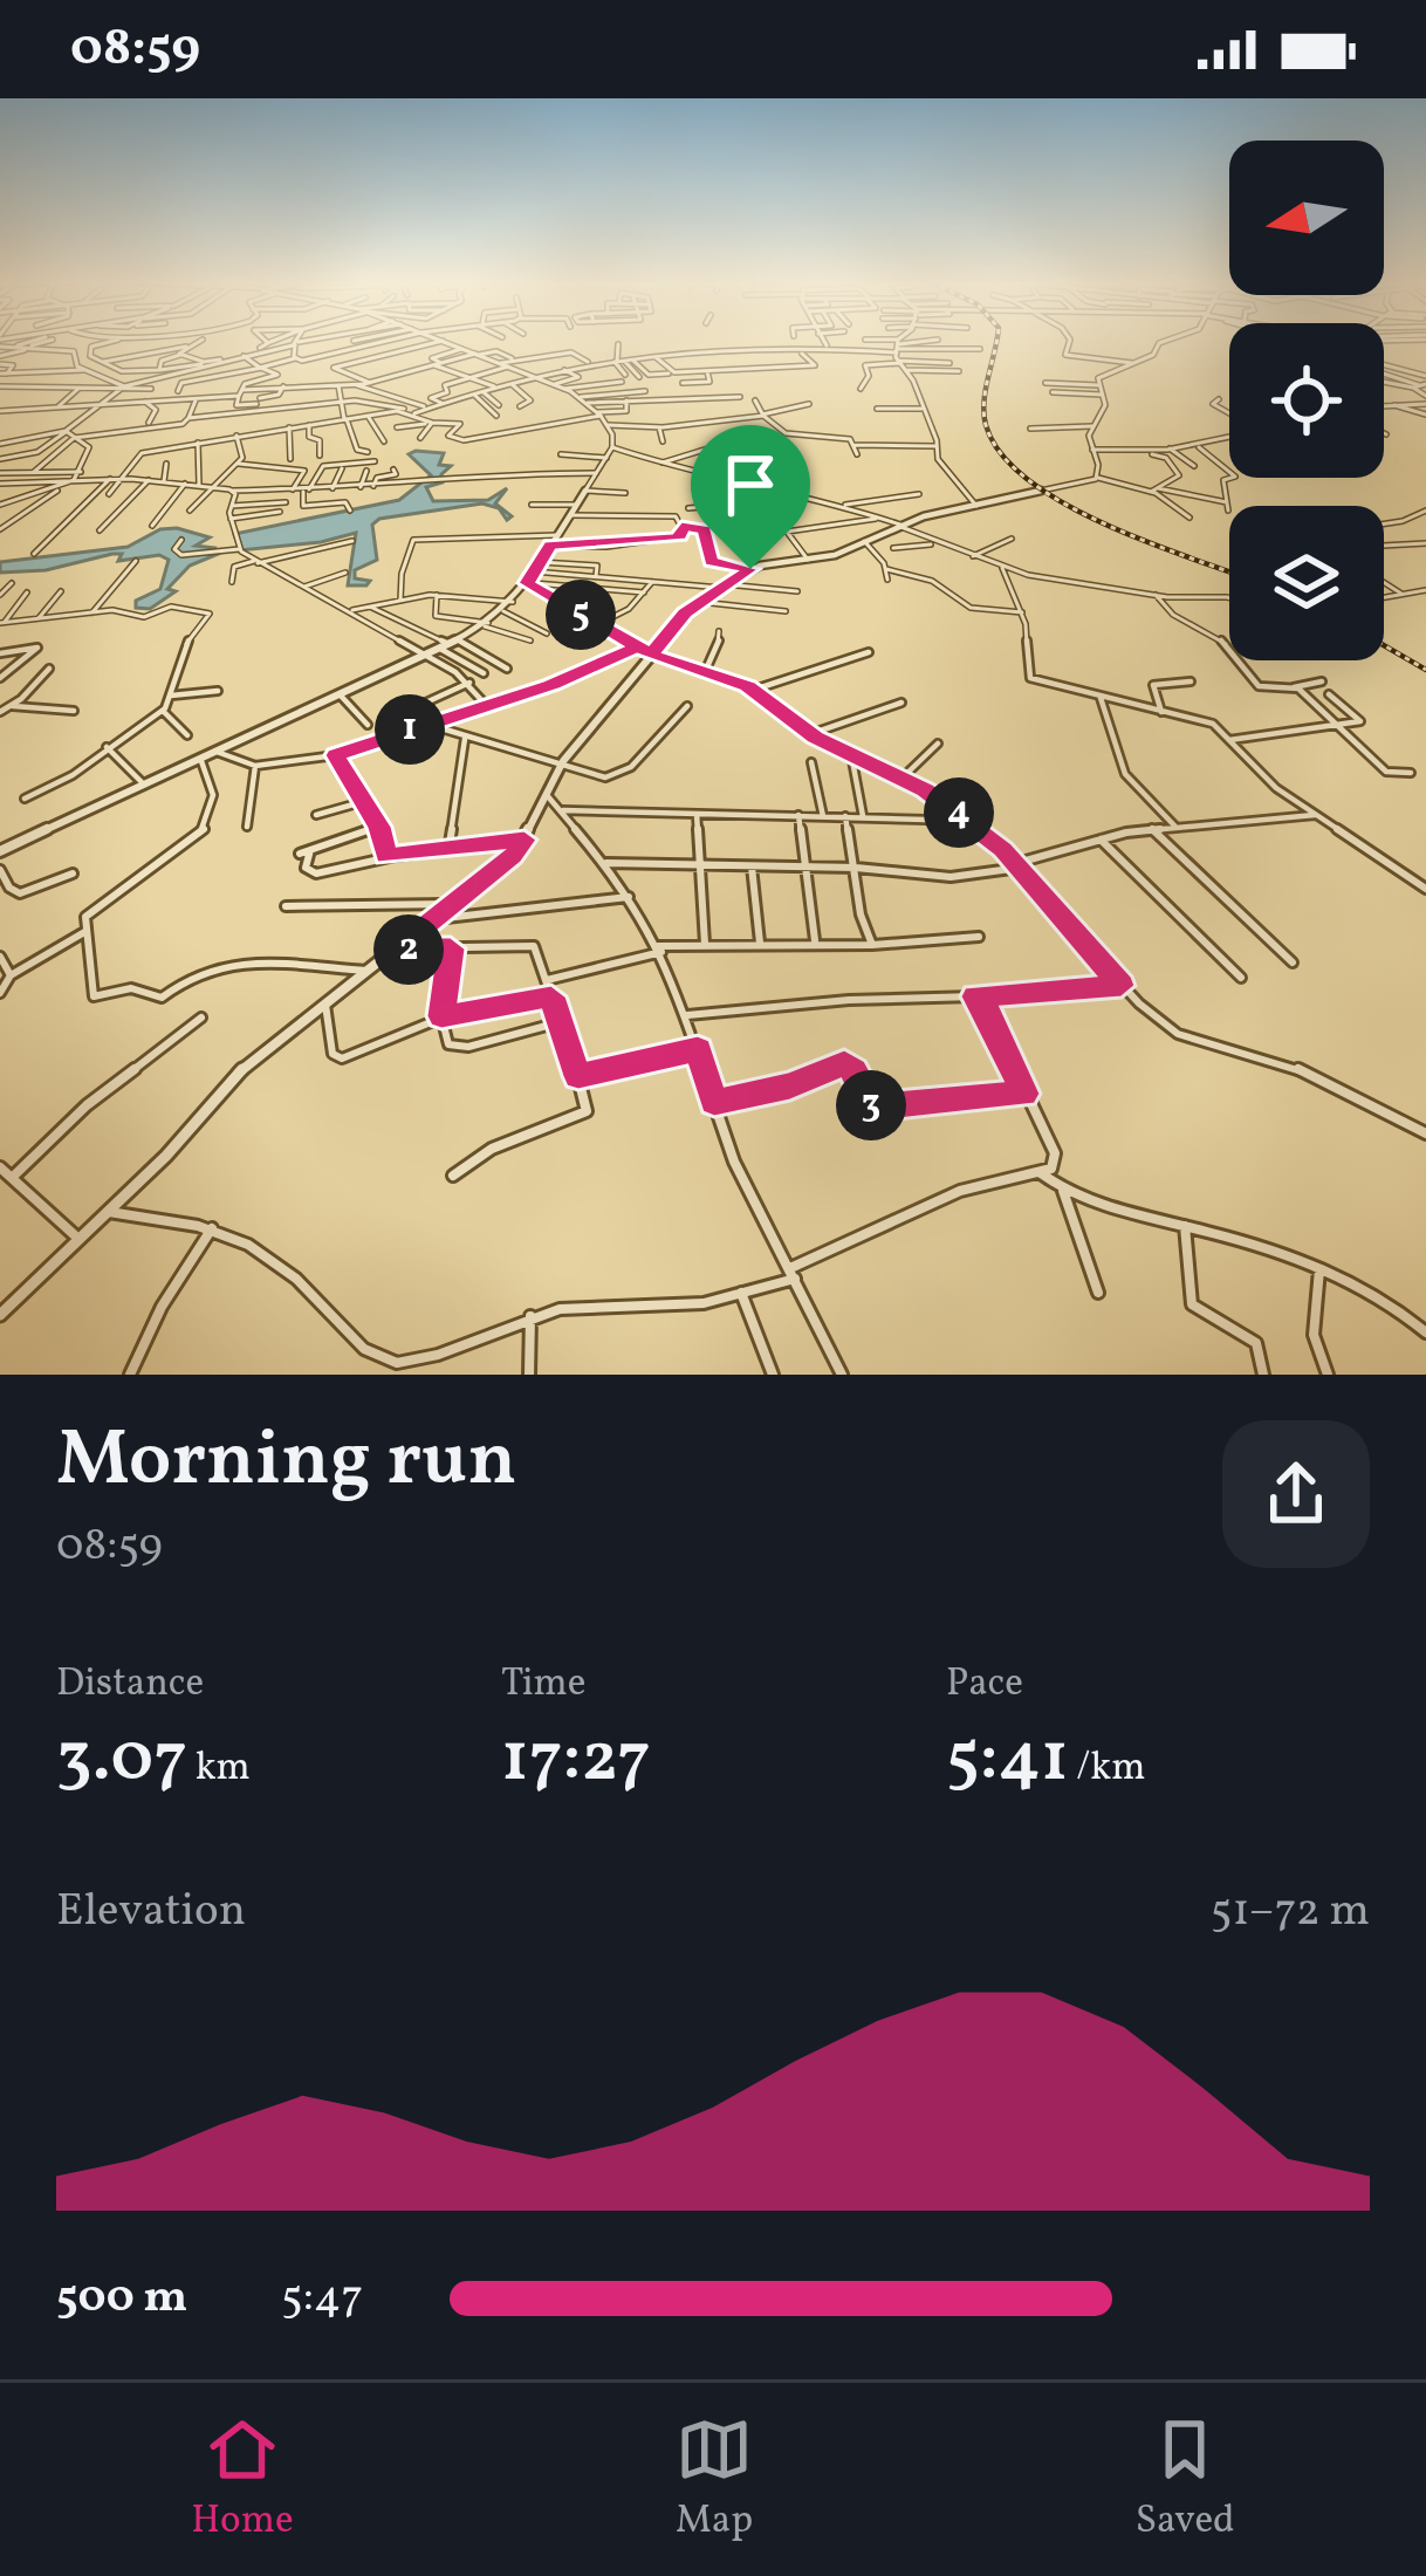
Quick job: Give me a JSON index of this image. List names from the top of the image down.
{
  "north": "left",
  "page": {
    "status": "08:59",
    "pins": [
      "5",
      "1",
      "4",
      "2",
      "3"
    ],
    "heading": ["Morning run", "08:59"],
    "stats": [
      ["Distance", "3.07 km"],
      ["Time", "17:27"],
      ["Pace", "5:41 /km"]
    ],
    "chart": ["Elevation", "51–72 m"],
    "list": [
      {
        "name": "500 m",
        "note": "5:47"
      }
    ],
    "tabs": ["Home", "Map", "Saved"]
  }
}
